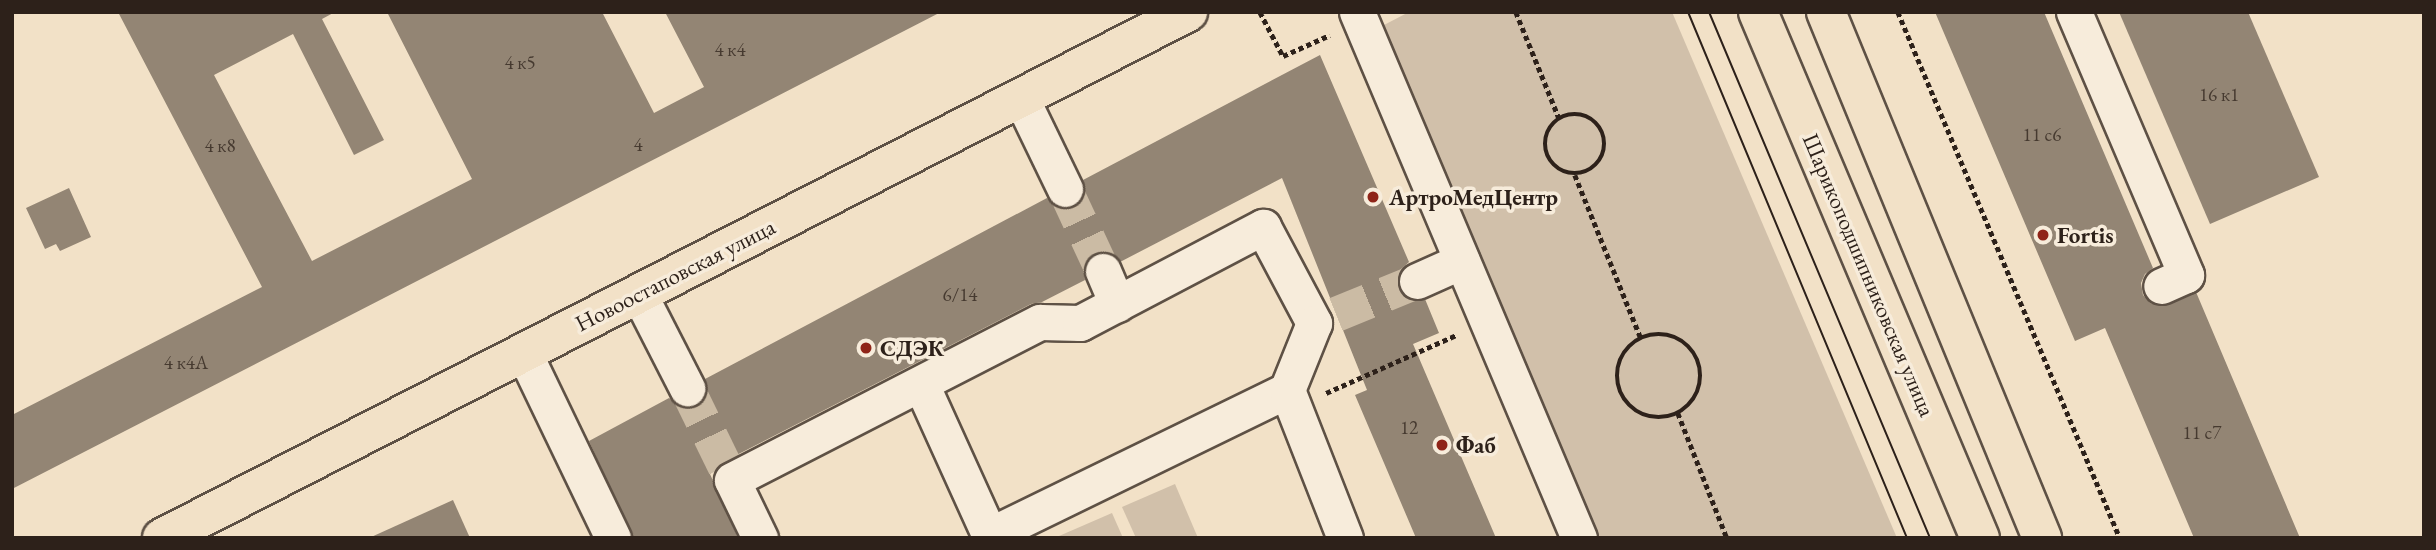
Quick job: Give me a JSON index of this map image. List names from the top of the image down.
{
  "streets": {
    "main road": ["Новоостаповская улица", "Шарикоподшипниковская улица"]
  },
  "places": [
    "АртроМедЦентр",
    "Fortis",
    "СДЭК",
    "Фаб"
  ],
  "house_numbers": [
    "4 к4",
    "4 к5",
    "16 к1",
    "11 с6",
    "4",
    "4 к8",
    "6/14",
    "4 к4А",
    "12",
    "11 с7"
  ]
}
